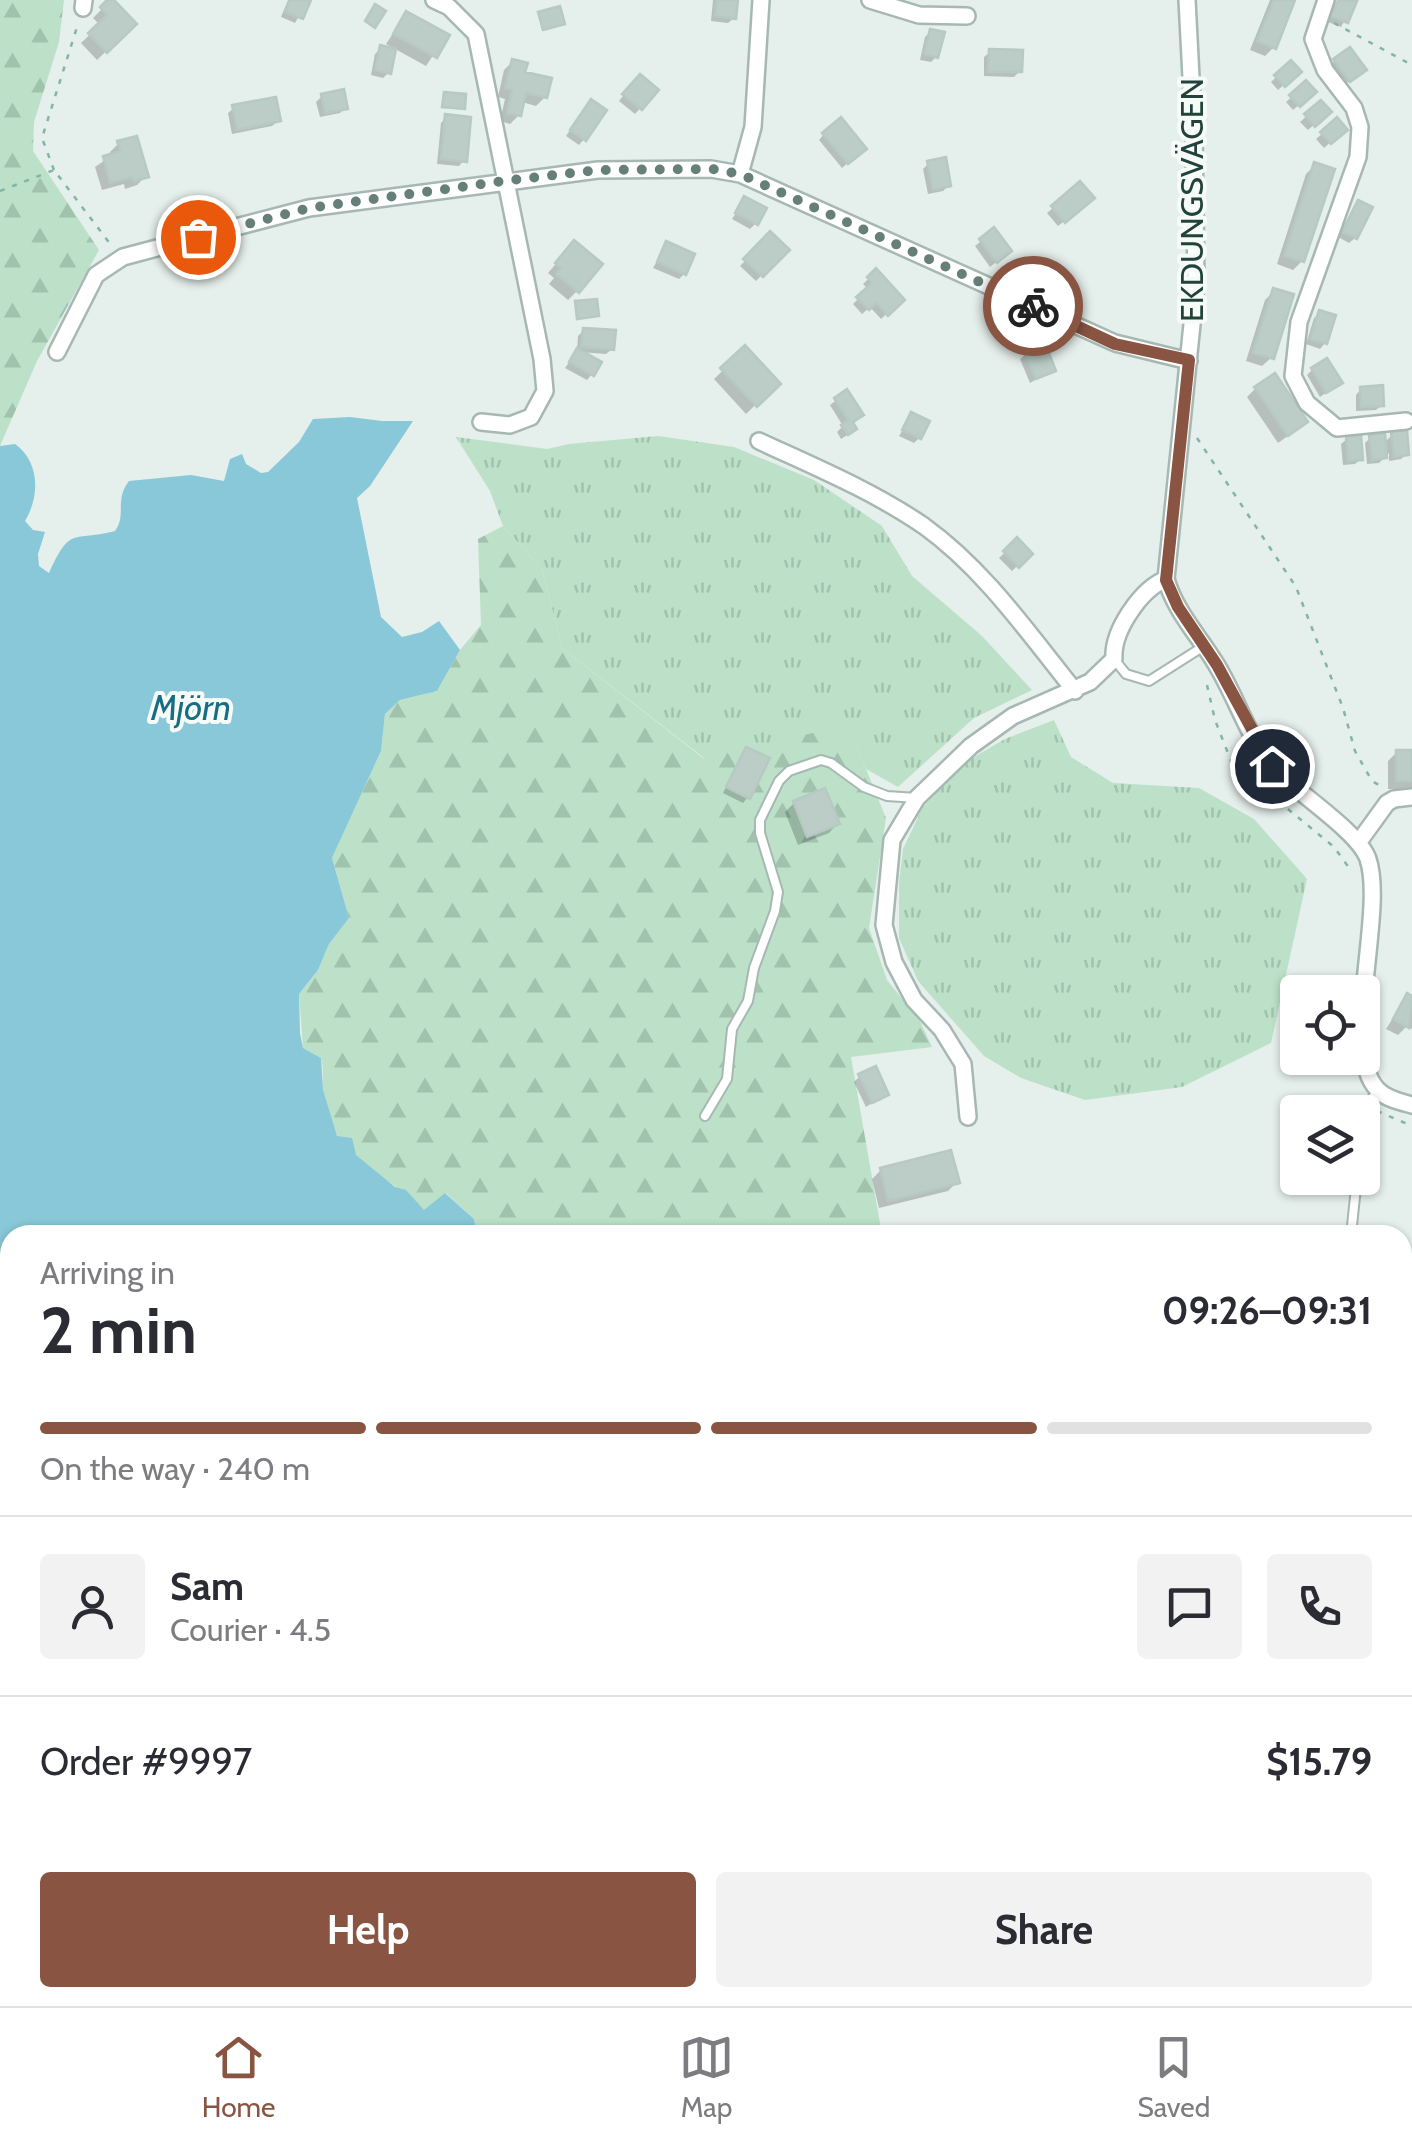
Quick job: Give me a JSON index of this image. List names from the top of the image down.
{
  "streets": {
    "street": ["EKDUNGSVÄGEN"]
  },
  "water": ["Mjörn"],
  "page": {
    "heading": ["2 min", "Arriving in", "09:26–09:31"],
    "panel": [
      "Sam",
      "Courier · 4.5",
      "Order #9997",
      "$15.79"
    ],
    "bar": "On the way · 240 m",
    "buttons": ["Help", "Share"],
    "tabs": ["Home", "Map", "Saved"]
  }
}
